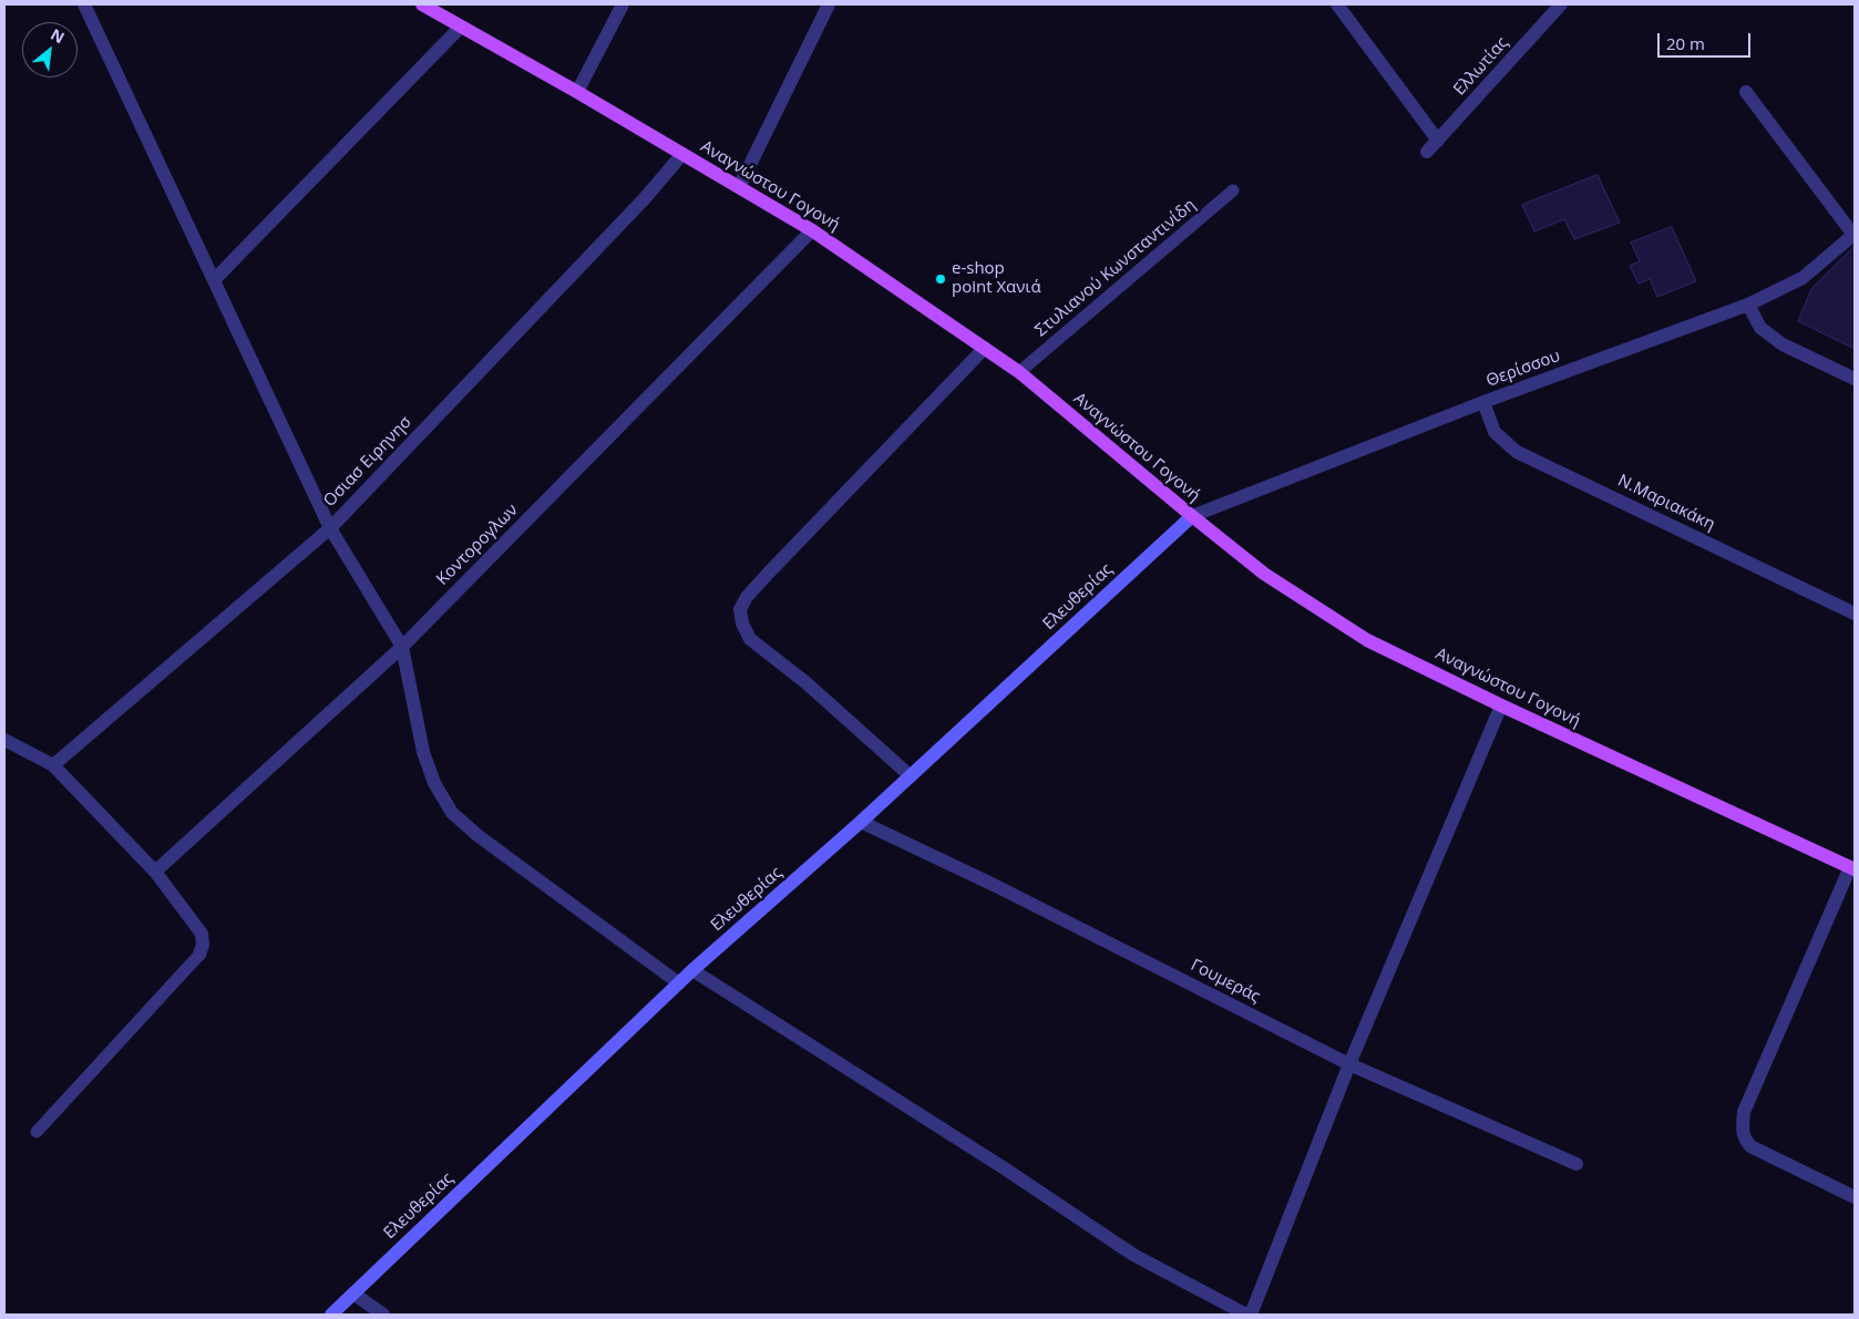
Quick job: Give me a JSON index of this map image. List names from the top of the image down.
{
  "streets": {
    "main road": ["Αναγνώστου Γογονή"],
    "street": [
      "Ελλωτίας",
      "Θερίσσου",
      "Οσιασ Ειρηνησ",
      "Ν.Μαριακάκη",
      "Κοντορογλων",
      "Ελευθερίας",
      "Γουμεράς"
    ],
    "lane": ["Στυλιανού Κωνσταντινίδη"]
  },
  "crossings": [
    ["Αναγνώστου Γογονή", "Στυλιανού Κωνσταντινίδη"],
    ["Αναγνώστου Γογονή", "Θερίσσου"],
    ["Αναγνώστου Γογονή", "Οσιασ Ειρηνησ"],
    ["Αναγνώστου Γογονή", "Κοντορογλων"],
    ["Αναγνώστου Γογονή", "Ελευθερίας"],
    ["Θερίσσου", "Ν.Μαριακάκη"],
    ["Θερίσσου", "Ελευθερίας"],
    ["Ελευθερίας", "Γουμεράς"]
  ],
  "places": ["e-shop point Χανιά"],
  "scale_bar": "20 m",
  "north": "top right"
}
